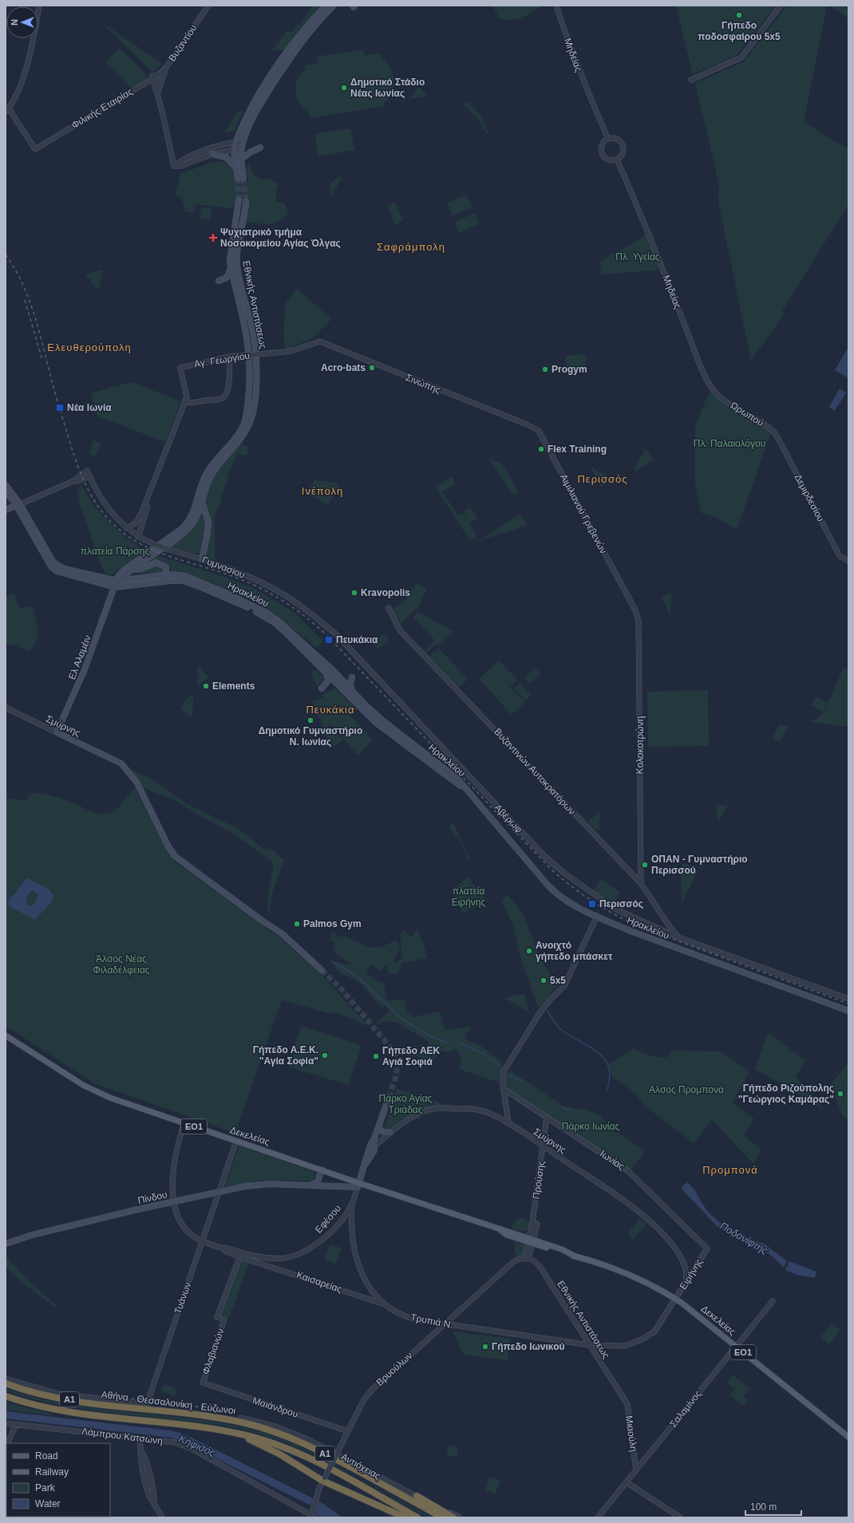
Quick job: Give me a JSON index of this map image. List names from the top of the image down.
{
  "streets": {
    "highway": ["Α1", "Αθήνα - Θεσσαλονίκη - Εύζωνοι"],
    "main road": [
      "Εθνικής Αντιστάσεως",
      "Ηρακλείου",
      "Ελ Αλαμέιν",
      "Σμύρνης",
      "ΕΟ1",
      "Δεκελείας",
      "Πίνδου"
    ],
    "street": [
      "Βυζαντίου",
      "Μηδείας",
      "Φιλικής Εταιρίας",
      "Αγ. Γεωργίου",
      "Σινώπης",
      "Ωρωπού",
      "Δεμιρδεσίου",
      "Αιμιλιανού Γρεβενών",
      "Γυμνασίου",
      "Κολοκοτρώνη",
      "Βυζαντινών Αυτοκρατόρων",
      "Αβέρωφ",
      "Ιωνίας",
      "Προύσης",
      "Εφέσου",
      "Ειρήνης",
      "Καισαρείας",
      "Τυάνων",
      "Τρυπιά Ν.",
      "Φλαβιανών",
      "Βρυούλων",
      "Μαιάνδρου",
      "Σαλαμίνος",
      "Μιαούλη",
      "Λάμπρου Κατσώνη",
      "Αντιόχειας"
    ]
  },
  "crossings": [
    ["Βυζαντίου", "Φιλικής Εταιρίας"],
    ["Μηδείας", "Ωρωπού"],
    ["Εθνικής Αντιστάσεως", "Ηρακλείου"],
    ["Εθνικής Αντιστάσεως", "Ελ Αλαμέιν"],
    ["Εθνικής Αντιστάσεως", "Προύσης"],
    ["Εθνικής Αντιστάσεως", "Ειρήνης"],
    ["Εθνικής Αντιστάσεως", "Τρυπιά Ν."],
    ["Εθνικής Αντιστάσεως", "Βρυούλων"],
    ["Εθνικής Αντιστάσεως", "Μιαούλη"],
    ["Αγ. Γεωργίου", "Σινώπης"],
    ["Σινώπης", "Αιμιλιανού Γρεβενών"],
    ["Ωρωπού", "Δεμιρδεσίου"],
    ["Αιμιλιανού Γρεβενών", "Κολοκοτρώνη"],
    ["Γυμνασίου", "Αβέρωφ"],
    ["Ηρακλείου", "Ελ Αλαμέιν"],
    ["Ηρακλείου", "Βυζαντινών Αυτοκρατόρων"],
    ["Ηρακλείου", "Αβέρωφ"],
    ["Ελ Αλαμέιν", "Σμύρνης"],
    ["Σμύρνης", "Προύσης"],
    ["Σμύρνης", "Ειρήνης"],
    ["Κολοκοτρώνη", "Βυζαντινών Αυτοκρατόρων"],
    ["Βυζαντινών Αυτοκρατόρων", "Αβέρωφ"],
    ["Δεκελείας", "Προύσης"],
    ["Δεκελείας", "Πίνδου"],
    ["Δεκελείας", "Εφέσου"],
    ["Δεκελείας", "Ειρήνης"],
    ["Δεκελείας", "Τυάνων"],
    ["Δεκελείας", "Σαλαμίνος"],
    ["Ιωνίας", "Προύσης"],
    ["Ιωνίας", "Ειρήνης"],
    ["Προύσης", "Βρυούλων"],
    ["Πίνδου", "Εφέσου"],
    ["Πίνδου", "Τυάνων"],
    ["Εφέσου", "Καισαρείας"],
    ["Εφέσου", "Τυάνων"],
    ["Εφέσου", "Τρυπιά Ν."],
    ["Εφέσου", "Φλαβιανών"],
    ["Ειρήνης", "Τρυπιά Ν."],
    ["Καισαρείας", "Τρυπιά Ν."],
    ["Τρυπιά Ν.", "Βρυούλων"],
    ["Φλαβιανών", "Μαιάνδρου"],
    ["Βρυούλων", "Μαιάνδρου"],
    ["Βρυούλων", "Λάμπρου Κατσώνη"],
    ["Βρυούλων", "Αντιόχειας"],
    ["Σαλαμίνος", "Μιαούλη"]
  ],
  "districts": [
    "Σαφράμπολη",
    "Ελευθερούπολη",
    "Περισσός",
    "Ινέπολη",
    "Πευκάκια",
    "Προμπονά"
  ],
  "water": ["Ποδονίφτης", "Κηφισός"],
  "parks": [
    "Πλ. Υγείας",
    "Πλ. Παλαιολόγου",
    "πλατεία Πάρσης",
    "πλατεία Ειρήνης",
    "Άλσος Νέας Φιλαδέλφειας",
    "Αλσος Προμπονά",
    "Πάρκο Αγίας Τριάδας",
    "Πάρκο Ιωνίας"
  ],
  "places": {
    "other": [
      "Γήπεδο ποδοσφαίρου 5x5",
      "Δημοτικό Στάδιο Νέας Ιωνίας",
      "Acro-bats",
      "Progym",
      "Flex Training",
      "Kravopolis",
      "Elements",
      "Δημοτικό Γυμναστήριο Ν. Ιωνίας",
      "ΟΠΑΝ - Γυμναστήριο Περισσού",
      "Palmos Gym",
      "Ανοιχτό γήπεδο μπάσκετ",
      "5x5",
      "Γήπεδο Α.Ε.Κ. \"Αγία Σοφία\"",
      "Γήπεδο ΑΕΚ Αγιά Σοφιά",
      "Γήπεδο Ριζούπολης \"Γεώργιος Καμάρας\"",
      "Γήπεδο Ιωνικού"
    ],
    "health": ["Ψυχιατρικό τμήμα Νοσοκομείου Αγίας Όλγας"],
    "transit": ["Νέα Ιωνία", "Πευκάκια", "Περισσός"]
  },
  "legend": [
    "Road",
    "Railway",
    "Park",
    "Water"
  ],
  "scale_bar": "100 m",
  "north": "left"
}
